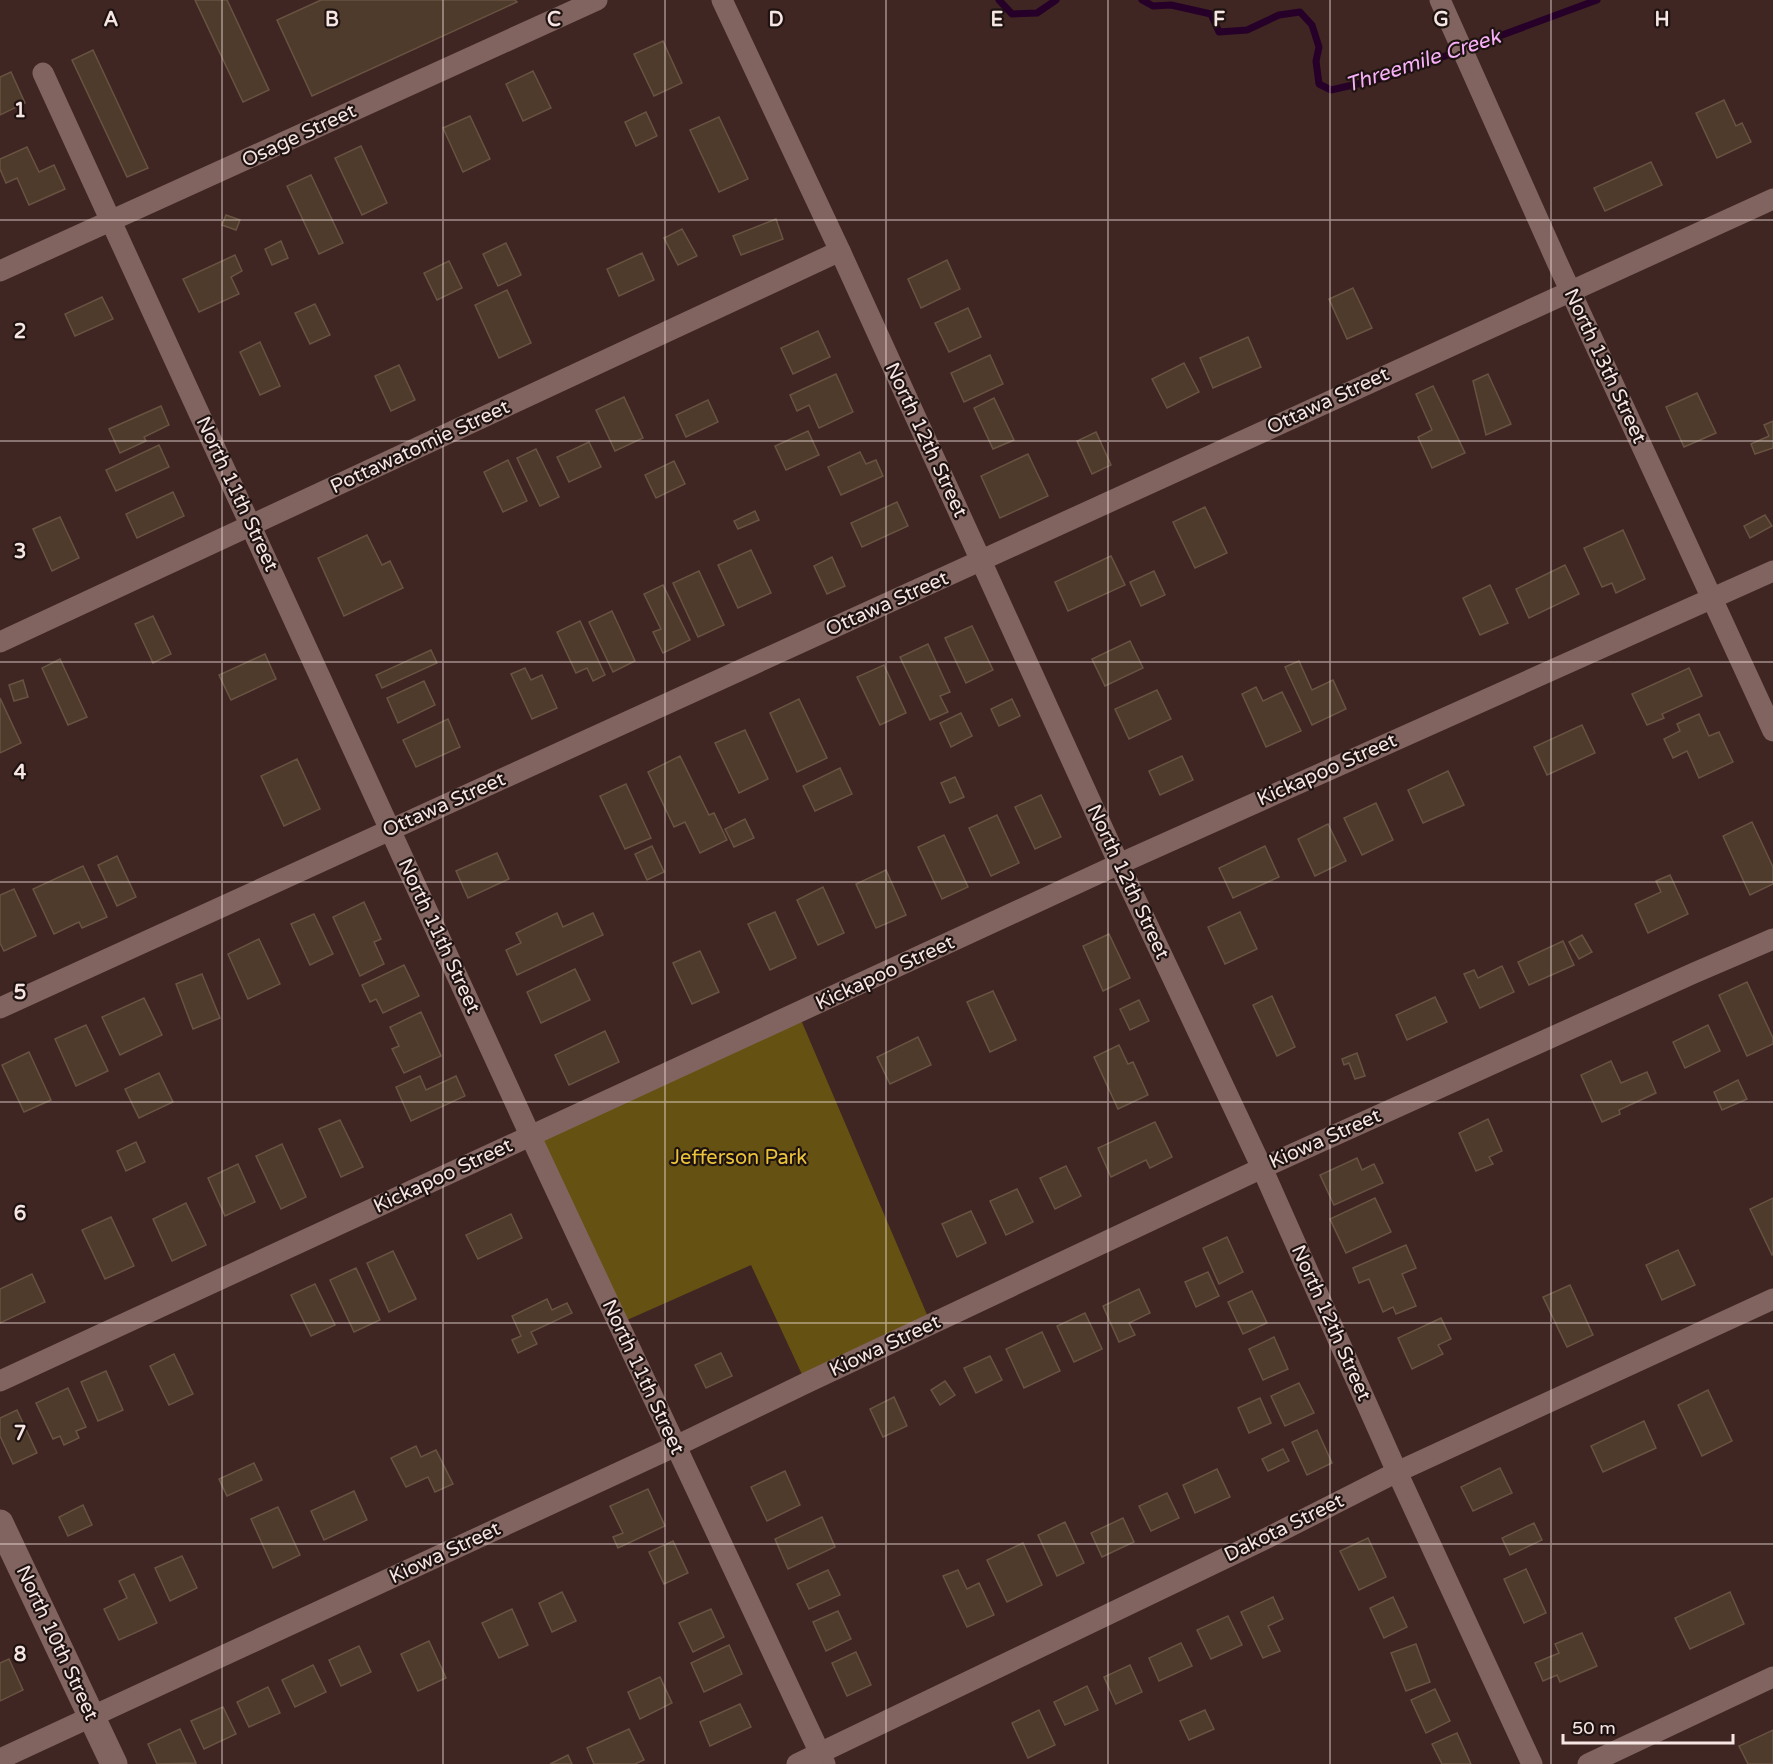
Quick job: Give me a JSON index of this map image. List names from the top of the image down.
{
  "streets": {
    "street": [
      "Osage Street",
      "North 13th Street",
      "Ottawa Street",
      "North 12th Street",
      "Pottawatomie Street",
      "North 11th Street",
      "Kickapoo Street",
      "Kiowa Street",
      "Dakota Street",
      "North 10th Street"
    ]
  },
  "crossings": [
    ["Osage Street", "North 11th Street"],
    ["North 13th Street", "Ottawa Street"],
    ["North 13th Street", "Kickapoo Street"],
    ["Ottawa Street", "North 12th Street"],
    ["Ottawa Street", "North 11th Street"],
    ["North 12th Street", "Pottawatomie Street"],
    ["North 12th Street", "Kickapoo Street"],
    ["North 12th Street", "Kiowa Street"],
    ["North 12th Street", "Dakota Street"],
    ["Pottawatomie Street", "North 11th Street"],
    ["North 11th Street", "Kickapoo Street"],
    ["North 11th Street", "Kiowa Street"],
    ["North 11th Street", "Dakota Street"],
    ["Kiowa Street", "North 10th Street"]
  ],
  "water": ["Threemile Creek"],
  "parks": ["Jefferson Park"],
  "scale_bar": "50 m",
  "grid": {
    "columns": [
      "A",
      "B",
      "C",
      "D",
      "E",
      "F",
      "G",
      "H"
    ],
    "rows": [
      "1",
      "2",
      "3",
      "4",
      "5",
      "6",
      "7",
      "8"
    ]
  }
}
